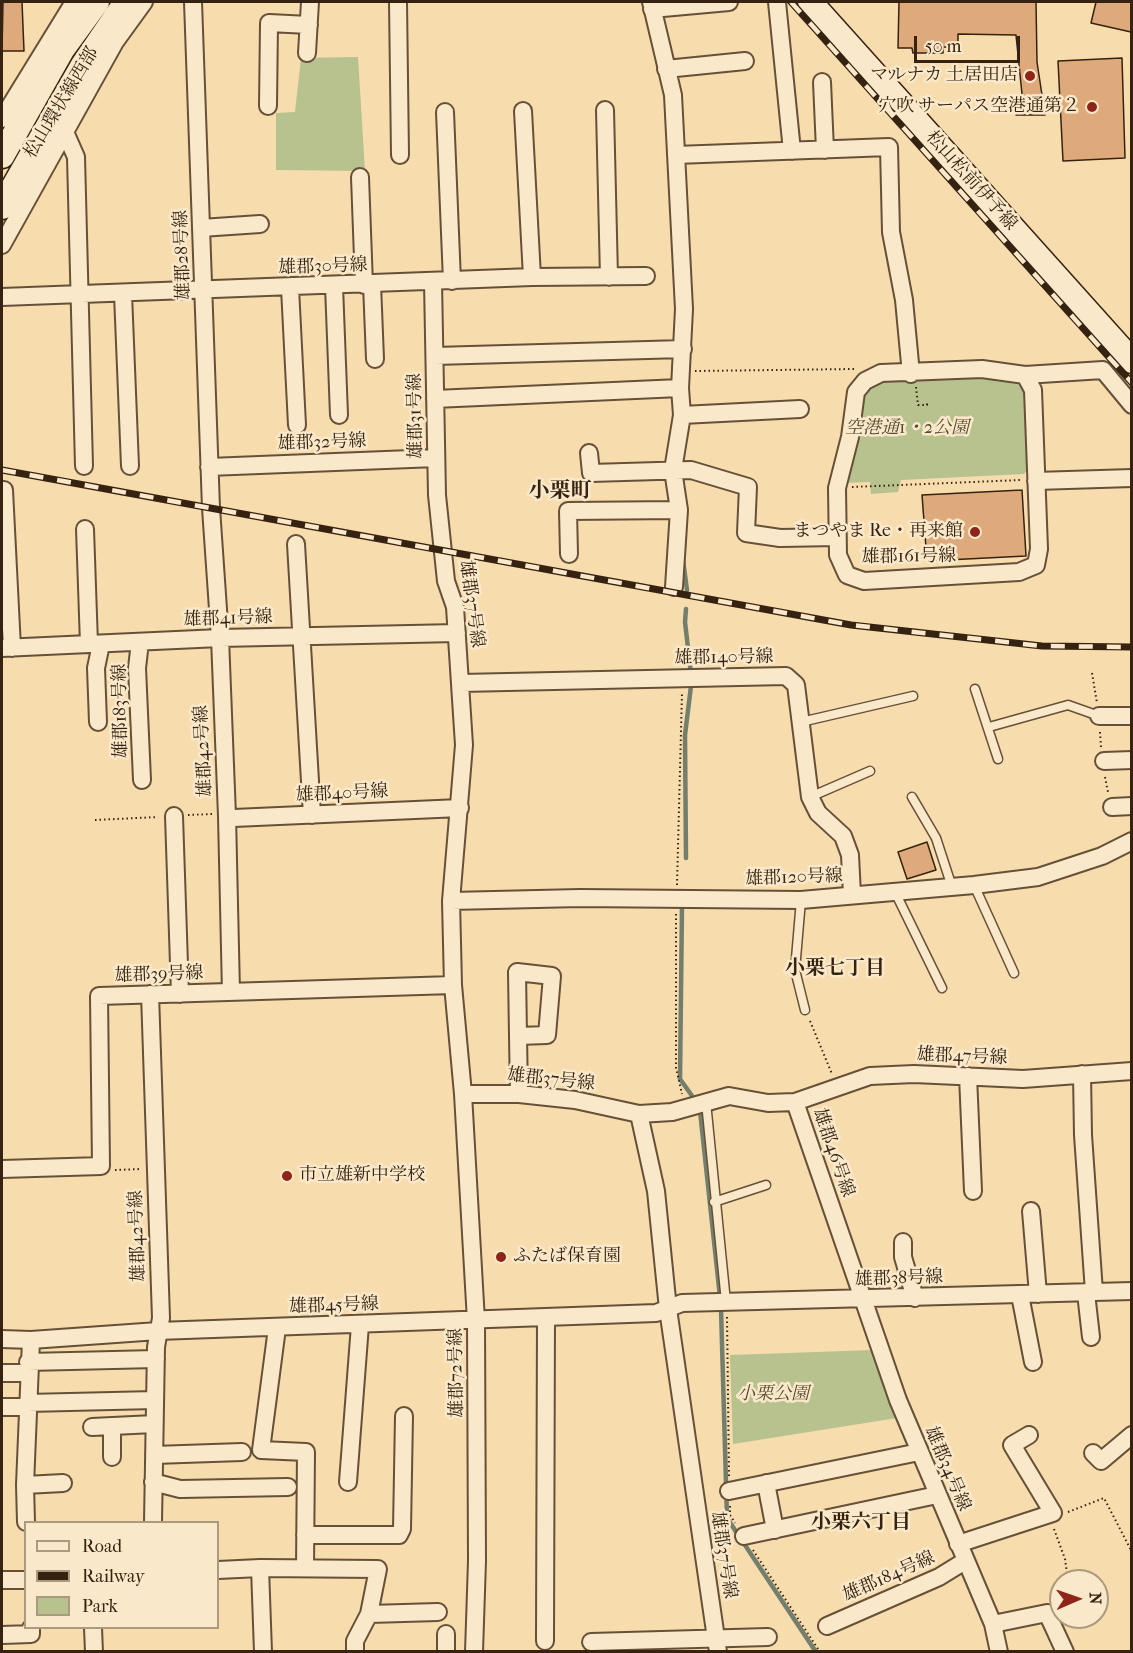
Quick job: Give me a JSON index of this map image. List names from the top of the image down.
{
  "streets": {
    "main road": ["松山環状線西部", "松山松前伊予線"],
    "street": [
      "雄郡28号線",
      "雄郡30号線",
      "雄郡31号線",
      "雄郡32号線",
      "雄郡161号線",
      "雄郡37号線",
      "雄郡41号線",
      "雄郡140号線",
      "雄郡183号線",
      "雄郡42号線",
      "雄郡40号線",
      "雄郡120号線",
      "雄郡39号線",
      "雄郡47号線",
      "雄郡46号線",
      "雄郡38号線",
      "雄郡45号線",
      "雄郡72号線",
      "雄郡34号線",
      "雄郡184号線"
    ]
  },
  "crossings": [
    ["雄郡28号線", "雄郡30号線"],
    ["雄郡28号線", "雄郡32号線"],
    ["雄郡28号線", "雄郡42号線"],
    ["雄郡30号線", "雄郡31号線"],
    ["雄郡31号線", "雄郡32号線"],
    ["雄郡31号線", "雄郡37号線"],
    ["雄郡37号線", "雄郡41号線"],
    ["雄郡37号線", "雄郡140号線"],
    ["雄郡37号線", "雄郡40号線"],
    ["雄郡37号線", "雄郡120号線"],
    ["雄郡37号線", "雄郡39号線"],
    ["雄郡37号線", "雄郡46号線"],
    ["雄郡37号線", "雄郡38号線"],
    ["雄郡37号線", "雄郡45号線"],
    ["雄郡37号線", "雄郡72号線"],
    ["雄郡41号線", "雄郡183号線"],
    ["雄郡41号線", "雄郡42号線"],
    ["雄郡140号線", "雄郡120号線"],
    ["雄郡42号線", "雄郡40号線"],
    ["雄郡42号線", "雄郡39号線"],
    ["雄郡42号線", "雄郡45号線"],
    ["雄郡47号線", "雄郡46号線"],
    ["雄郡46号線", "雄郡38号線"],
    ["雄郡46号線", "雄郡34号線"],
    ["雄郡38号線", "雄郡45号線"],
    ["雄郡38号線", "雄郡34号線"],
    ["雄郡45号線", "雄郡72号線"],
    ["雄郡34号線", "雄郡184号線"]
  ],
  "districts": ["小栗町", "小栗七丁目", "小栗六丁目"],
  "parks": ["空港通1・2公園", "小栗公園"],
  "places": [
    "マルナカ 土居田店",
    "穴吹 サーパス空港通第２",
    "まつやま Re・再来館",
    "市立雄新中学校",
    "ふたば保育園"
  ],
  "legend": ["Road", "Railway", "Park"],
  "scale_bar": "50 m",
  "north": "right"
}
